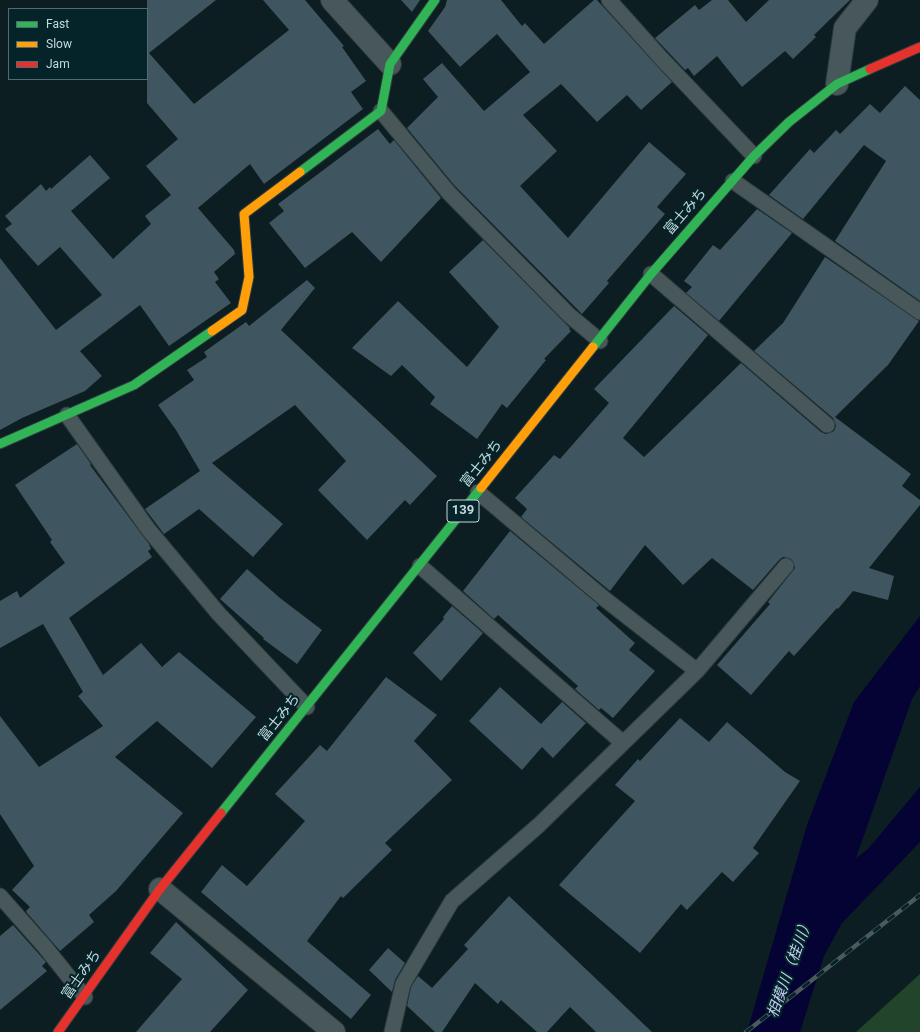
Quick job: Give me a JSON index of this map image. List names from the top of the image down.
{
  "streets": {
    "main road": ["富士みち", "139"]
  },
  "water": ["相模川（桂川）"],
  "legend": ["Fast", "Slow", "Jam"]
}
